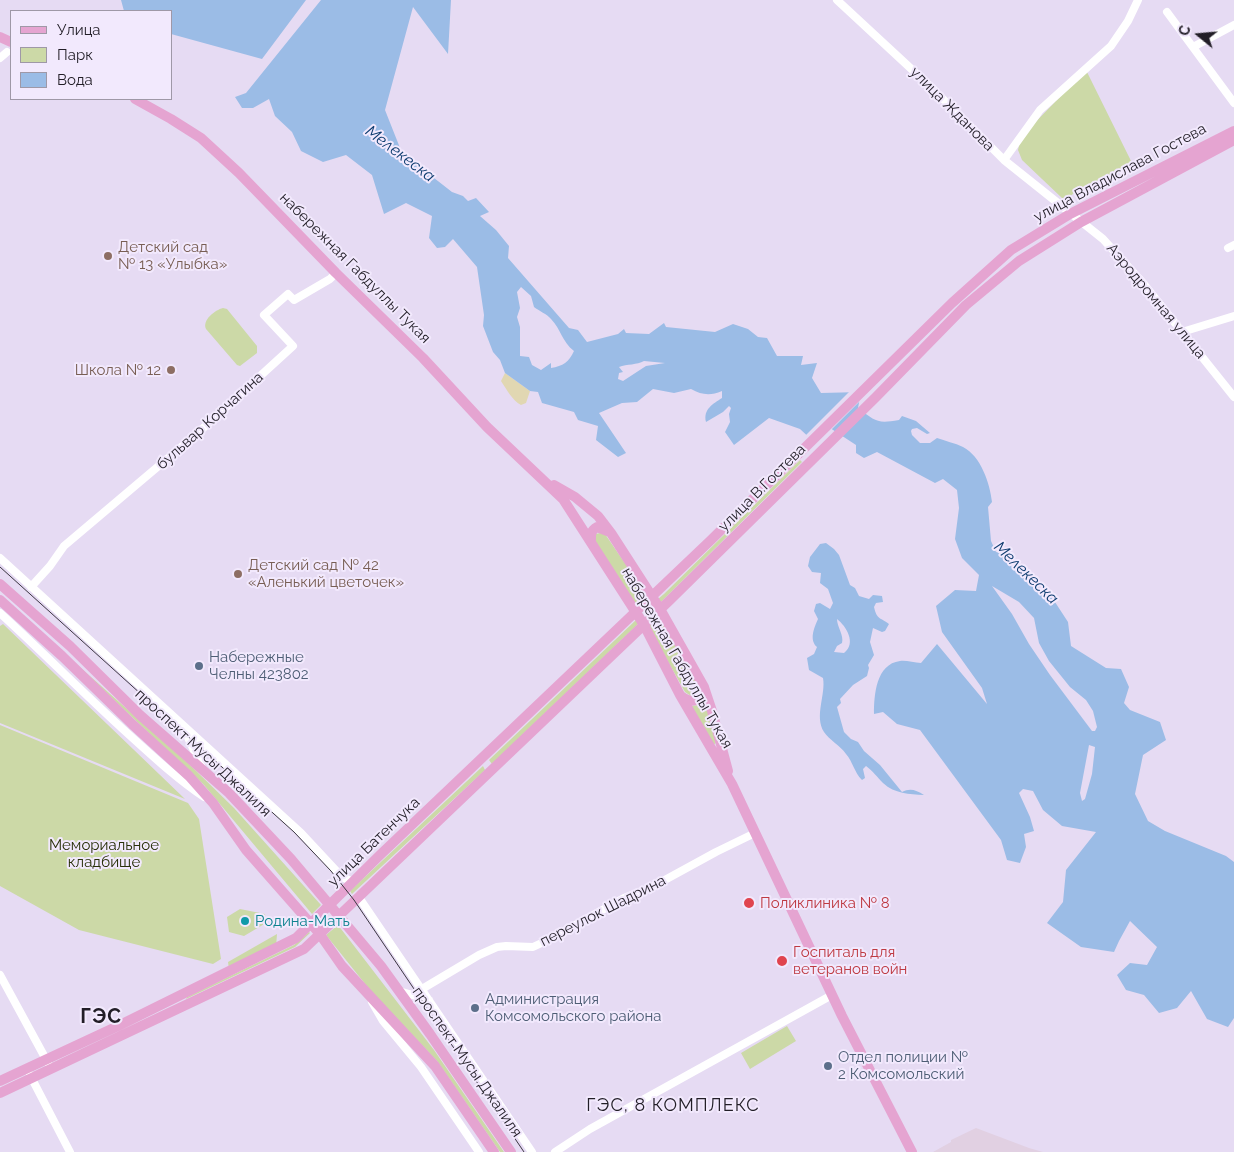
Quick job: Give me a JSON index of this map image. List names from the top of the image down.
{
  "streets": {
    "main road": [
      "улица Владислава Гостева",
      "набережная Габдуллы Тукая",
      "улица В.Гостева",
      "проспект Мусы Джалиля",
      "улица Батенчука"
    ],
    "street": [
      "улица Жданова",
      "Аэродромная улица",
      "бульвар Корчагина",
      "переулок Шадрина"
    ]
  },
  "crossings": [
    ["улица Жданова", "улица Владислава Гостева"],
    ["улица Жданова", "Аэродромная улица"],
    ["улица Владислава Гостева", "Аэродромная улица"],
    ["улица Владислава Гостева", "улица В.Гостева"],
    ["набережная Габдуллы Тукая", "бульвар Корчагина"],
    ["набережная Габдуллы Тукая", "улица Батенчука"],
    ["набережная Габдуллы Тукая", "переулок Шадрина"],
    ["улица В.Гостева", "улица Батенчука"],
    ["проспект Мусы Джалиля", "улица Батенчука"]
  ],
  "districts": ["ГЭС", "ГЭС, 8 КОМПЛЕКС"],
  "water": ["Мелекеска"],
  "parks": ["Мемориальное кладбище"],
  "places": [
    "Детский сад № 13 «Улыбка»",
    "Школа № 12",
    "Детский сад № 42 «Аленький цветочек»",
    "Набережные Челны 423802",
    "Поликлиника № 8",
    "Родина-Мать",
    "Госпиталь для ветеранов войн",
    "Администрация Комсомольского района",
    "Отдел полиции № 2 Комсомольский"
  ],
  "legend": ["Улица", "Парк", "Вода"],
  "north": "left"
}
